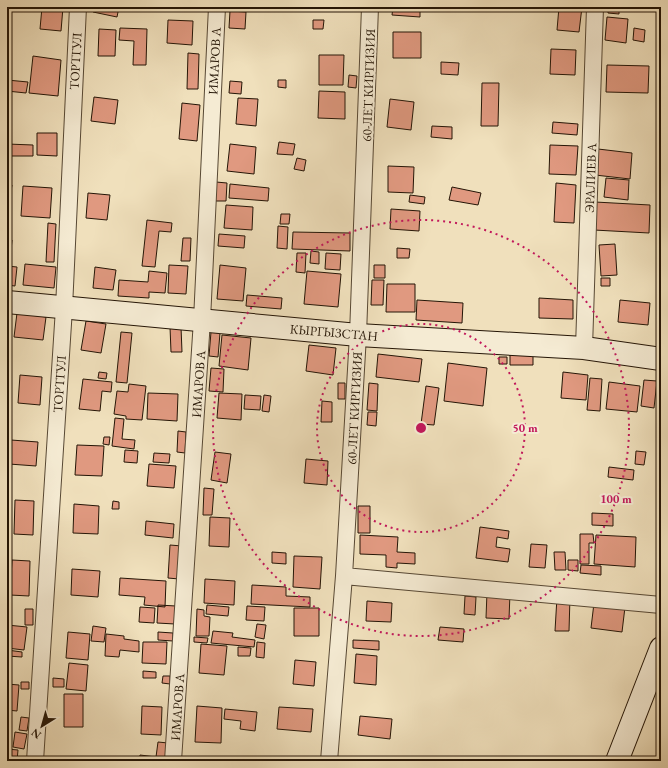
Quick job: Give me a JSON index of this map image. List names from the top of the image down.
{
  "streets": {
    "street": [
      "ТОРТГУЛ",
      "ИМАРОВ А",
      "60-ЛЕТ КИРГИЗИЯ",
      "ЭРАЛИЕВ А",
      "КЫРГЫЗСТАН"
    ]
  },
  "crossings": [
    ["ТОРТГУЛ", "КЫРГЫЗСТАН"],
    ["ИМАРОВ А", "КЫРГЫЗСТАН"],
    ["60-ЛЕТ КИРГИЗИЯ", "КЫРГЫЗСТАН"],
    ["ЭРАЛИЕВ А", "КЫРГЫЗСТАН"]
  ],
  "north": "bottom left",
  "rings": ["50 m", "100 m"]
}
